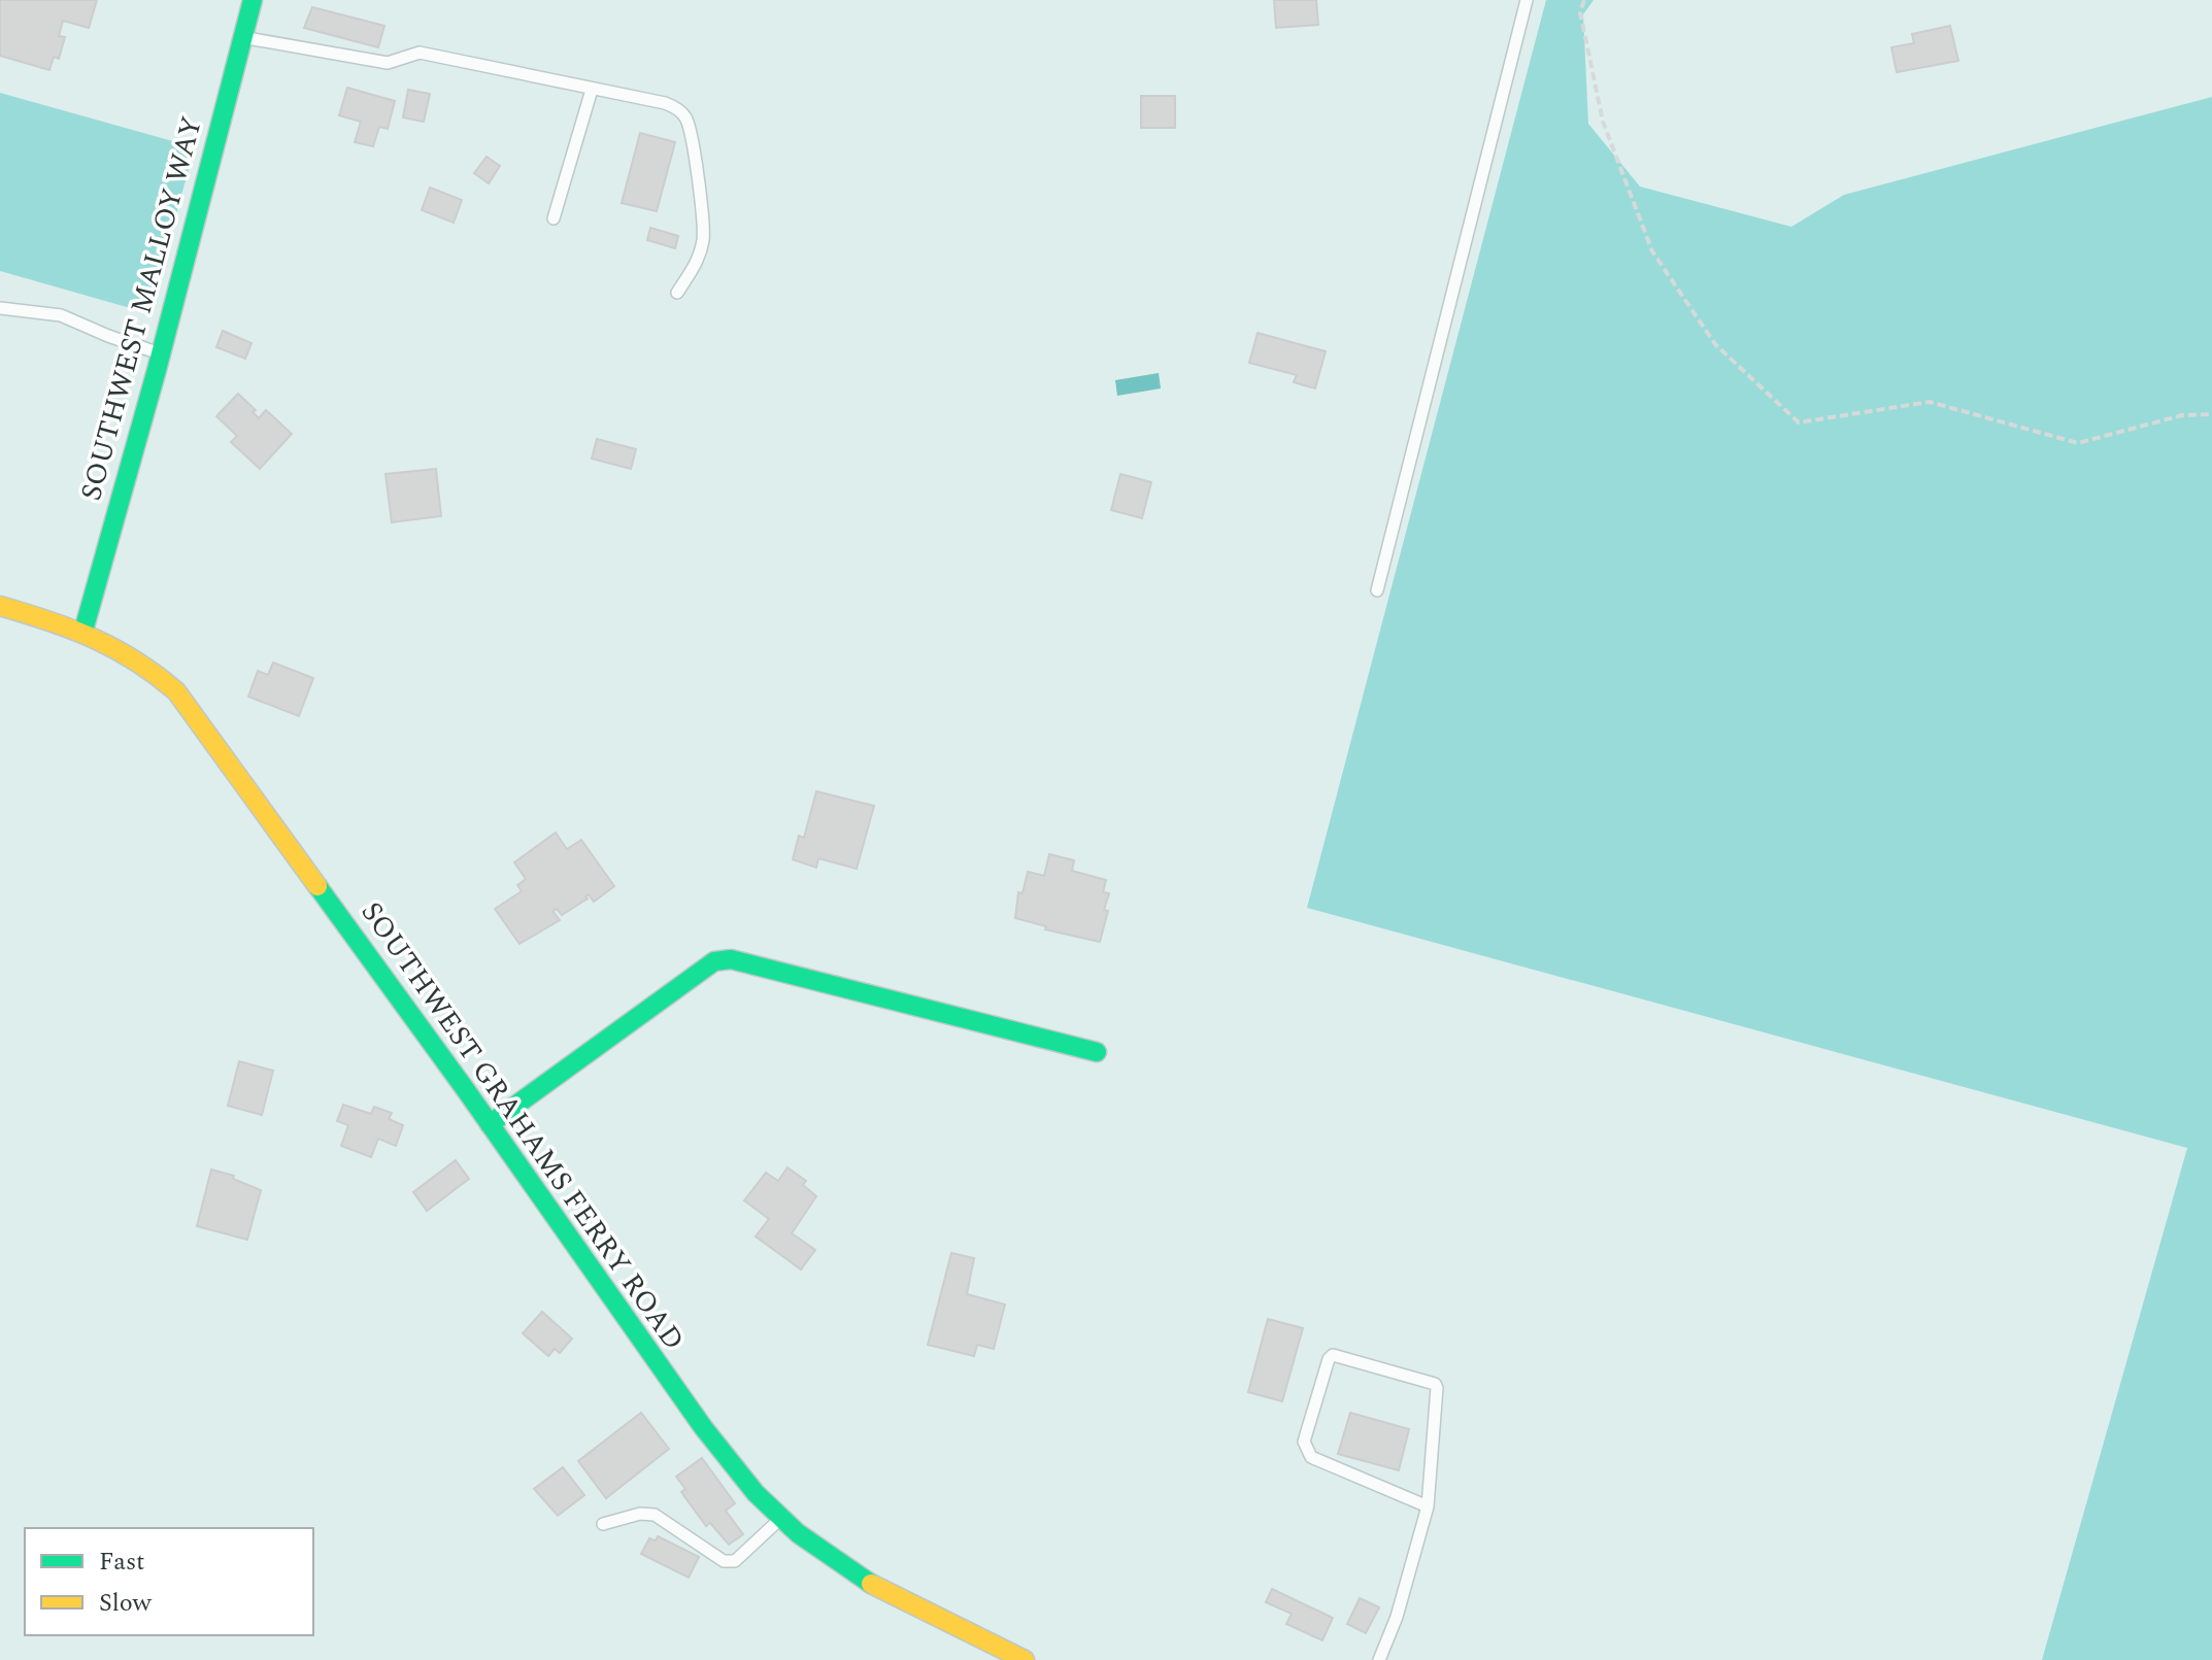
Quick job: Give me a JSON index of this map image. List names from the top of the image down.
{
  "streets": {
    "main road": ["SOUTHWEST MALLOY WAY", "SOUTHWEST GRAHAMS FERRY ROAD"]
  },
  "crossings": [
    ["SOUTHWEST MALLOY WAY", "SOUTHWEST GRAHAMS FERRY ROAD"]
  ],
  "legend": ["Fast", "Slow"]
}
